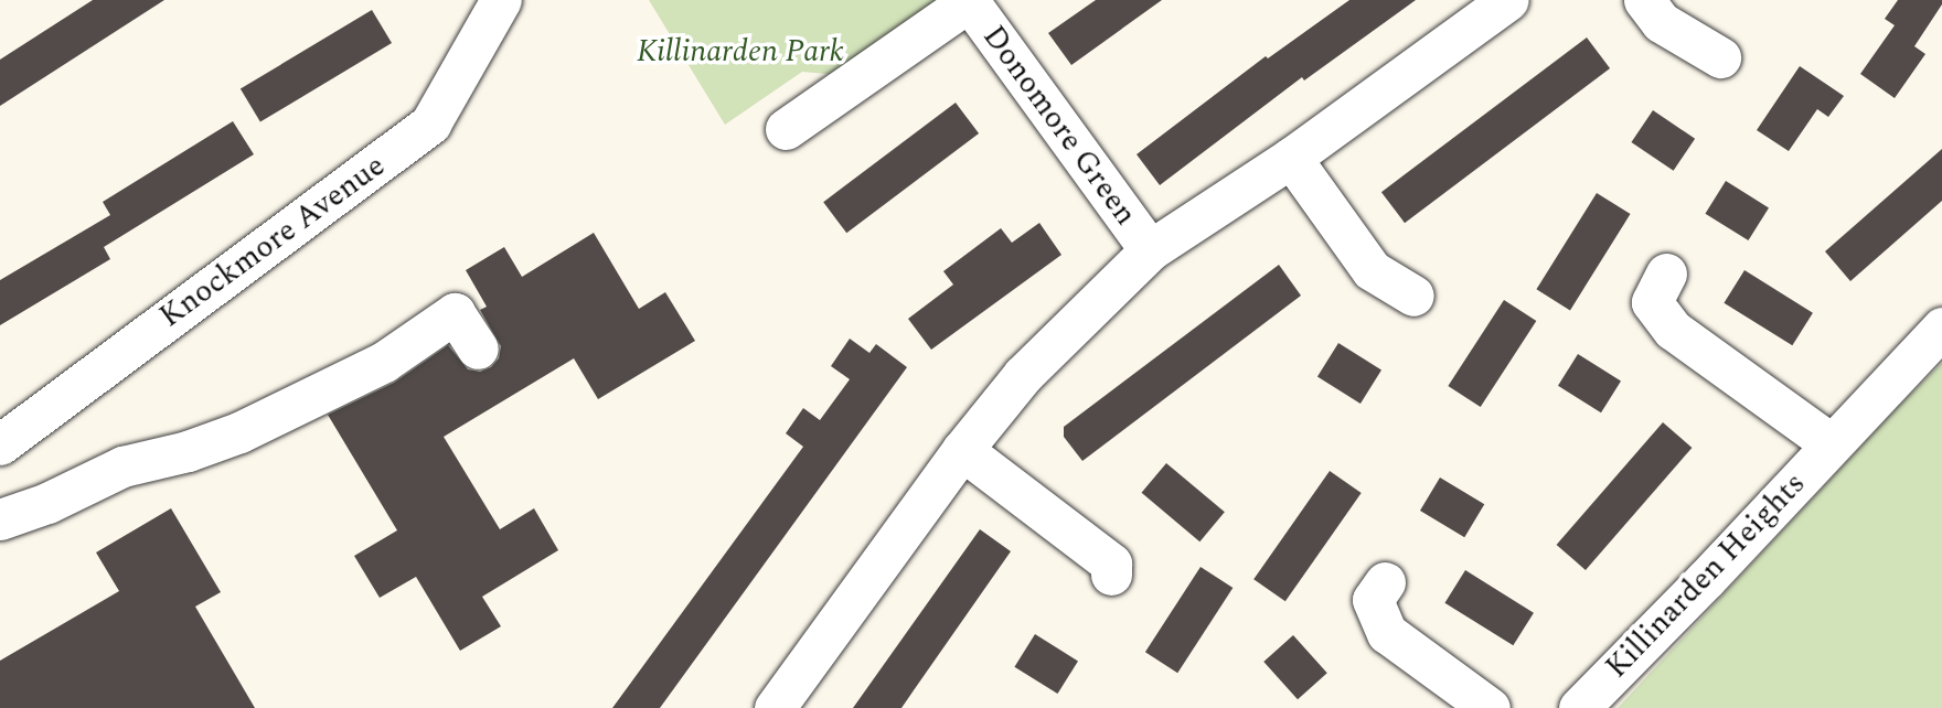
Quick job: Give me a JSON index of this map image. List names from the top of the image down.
{
  "streets": {
    "street": ["Donomore Green", "Knockmore Avenue", "Killinarden Heights"]
  },
  "parks": ["Killinarden Park"]
}
